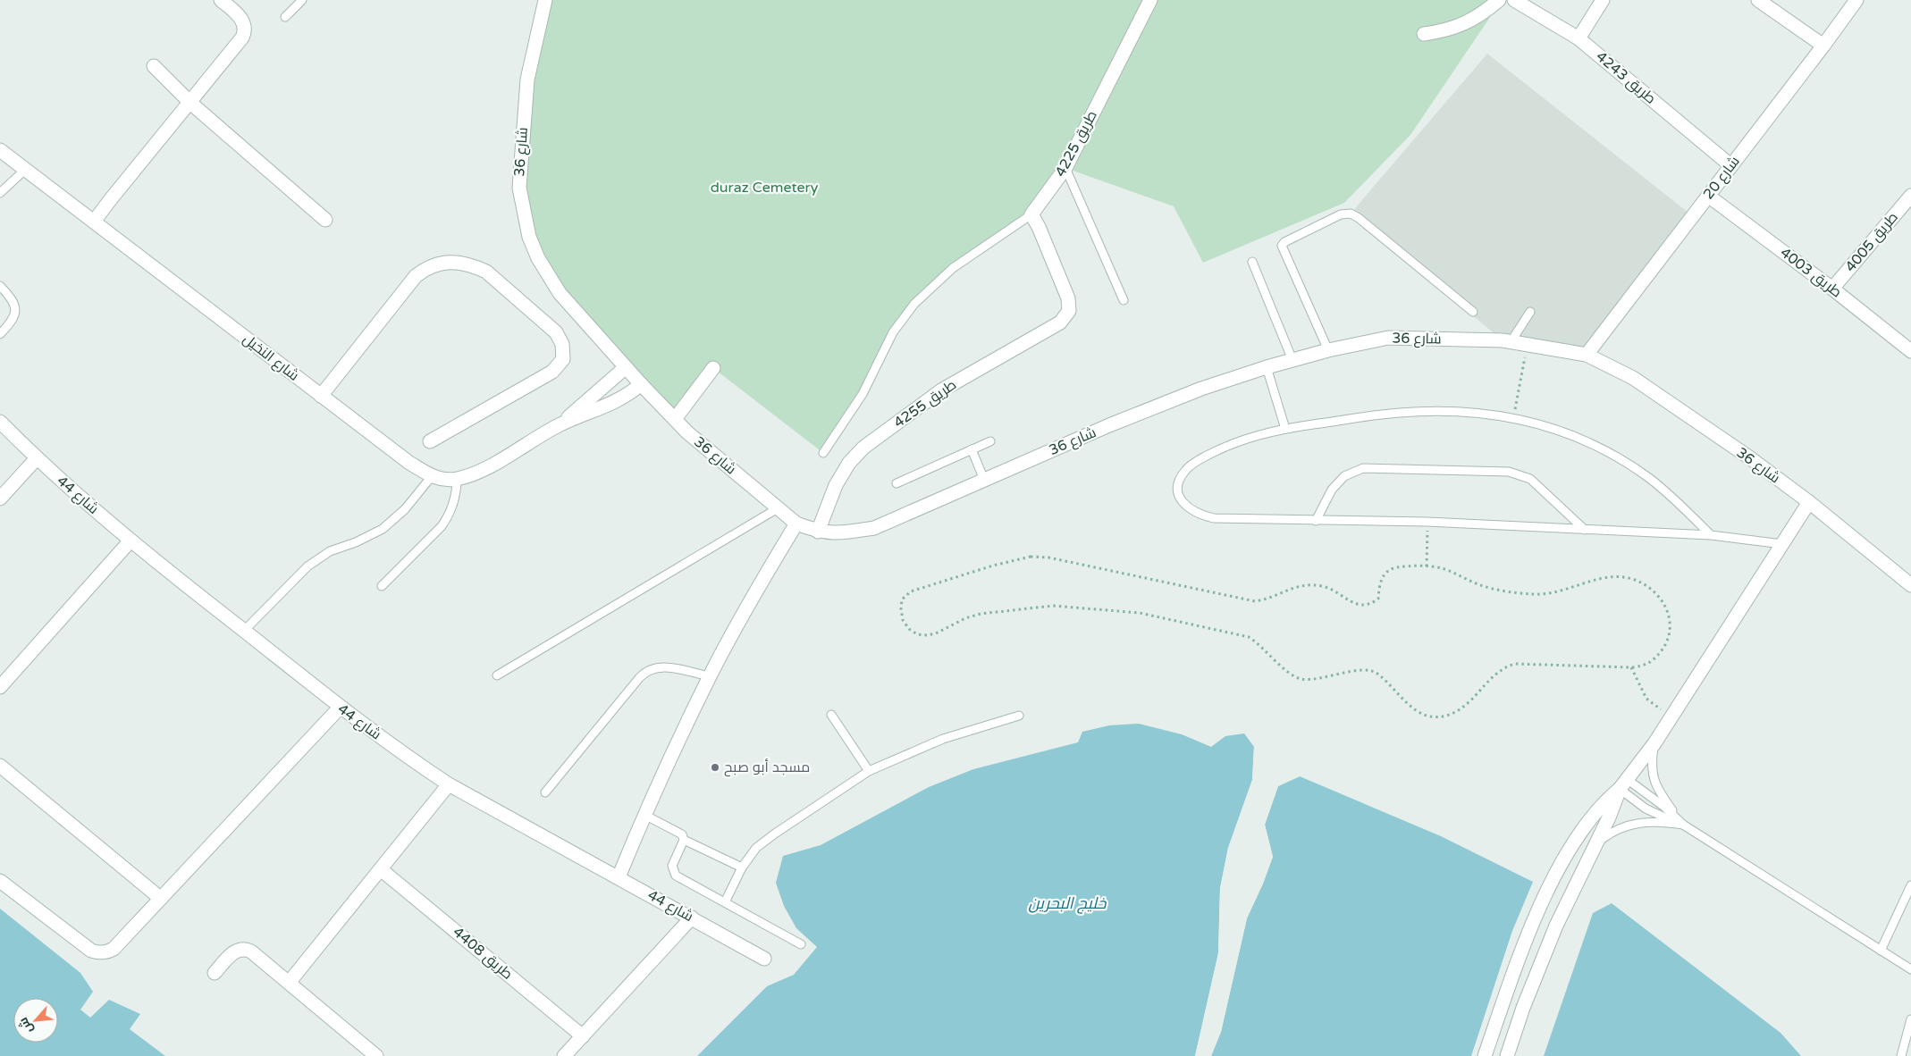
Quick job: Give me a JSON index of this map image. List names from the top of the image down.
{
  "streets": {
    "street": [
      "طريق 4243",
      "طريق 4225",
      "شارع 36",
      "شارع 20",
      "طريق 4005",
      "طريق 4003",
      "شارع النخيل",
      "طريق 4255",
      "شارع 44",
      "طريق 4408"
    ]
  },
  "crossings": [
    ["طريق 4243", "شارع 20"],
    ["طريق 4225", "طريق 4255"],
    ["شارع 36", "شارع 20"],
    ["شارع 36", "شارع النخيل"],
    ["شارع 36", "طريق 4255"],
    ["شارع 20", "طريق 4003"],
    ["طريق 4005", "طريق 4003"]
  ],
  "water": ["خليج البحرين"],
  "parks": ["duraz Cemetery"],
  "places": ["مسجد أبو صبح"],
  "north": "bottom left"
}
